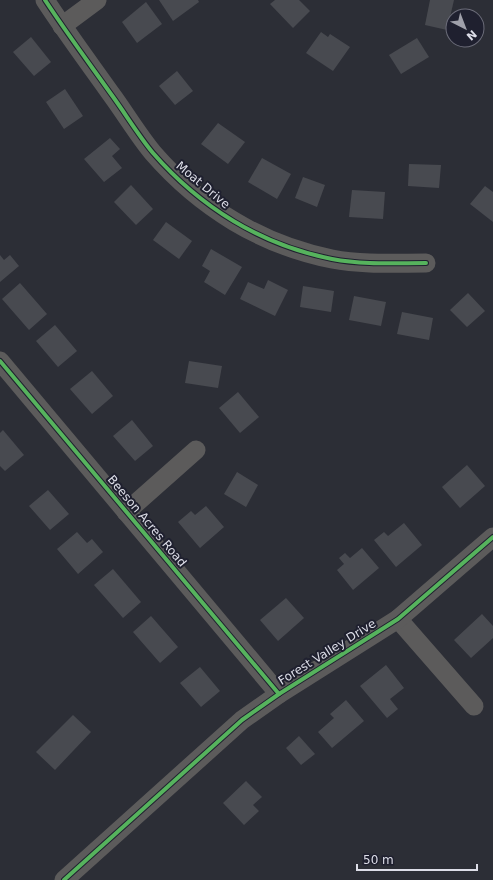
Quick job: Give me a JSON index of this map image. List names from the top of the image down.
{
  "streets": {
    "street": ["Moat Drive", "Beeson Acres Road", "Forest Valley Drive"]
  },
  "crossings": [
    ["Beeson Acres Road", "Forest Valley Drive"]
  ],
  "scale_bar": "50 m",
  "north": "bottom right"
}
